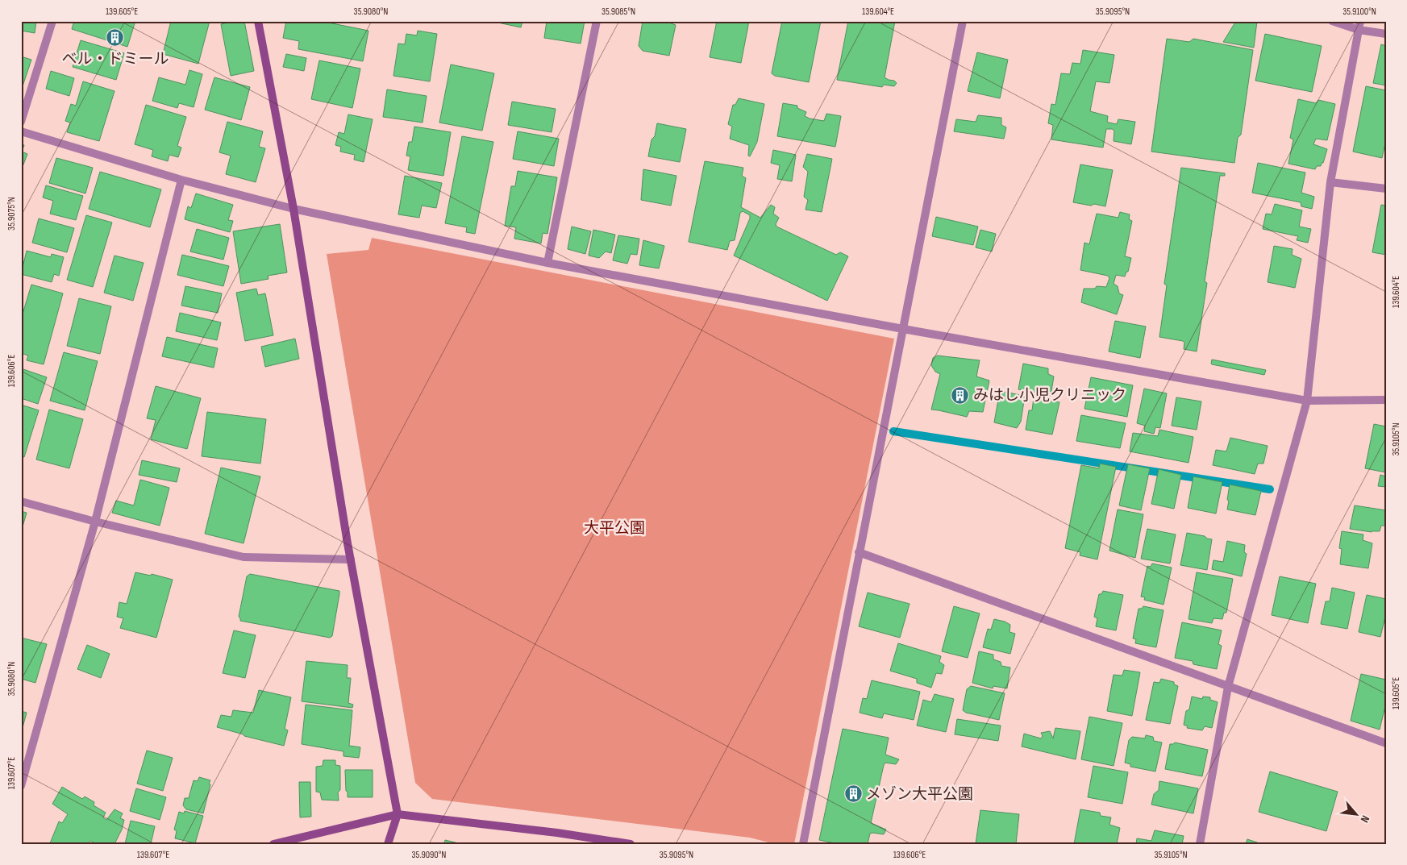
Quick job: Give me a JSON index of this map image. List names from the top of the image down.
{
  "parks": ["大平公園"],
  "places": {
    "building": ["ベル・ドミール", "みはし小児クリニック", "メゾン大平公園"]
  },
  "north": "bottom right",
  "coordinates": [
    "139.605°E",
    "35.9080°N",
    "35.9085°N",
    "139.604°E",
    "35.9095°N",
    "35.9100°N",
    "35.9075°N",
    "139.606°E",
    "35.9105°N",
    "139.607°E",
    "35.9090°N"
  ]
}
